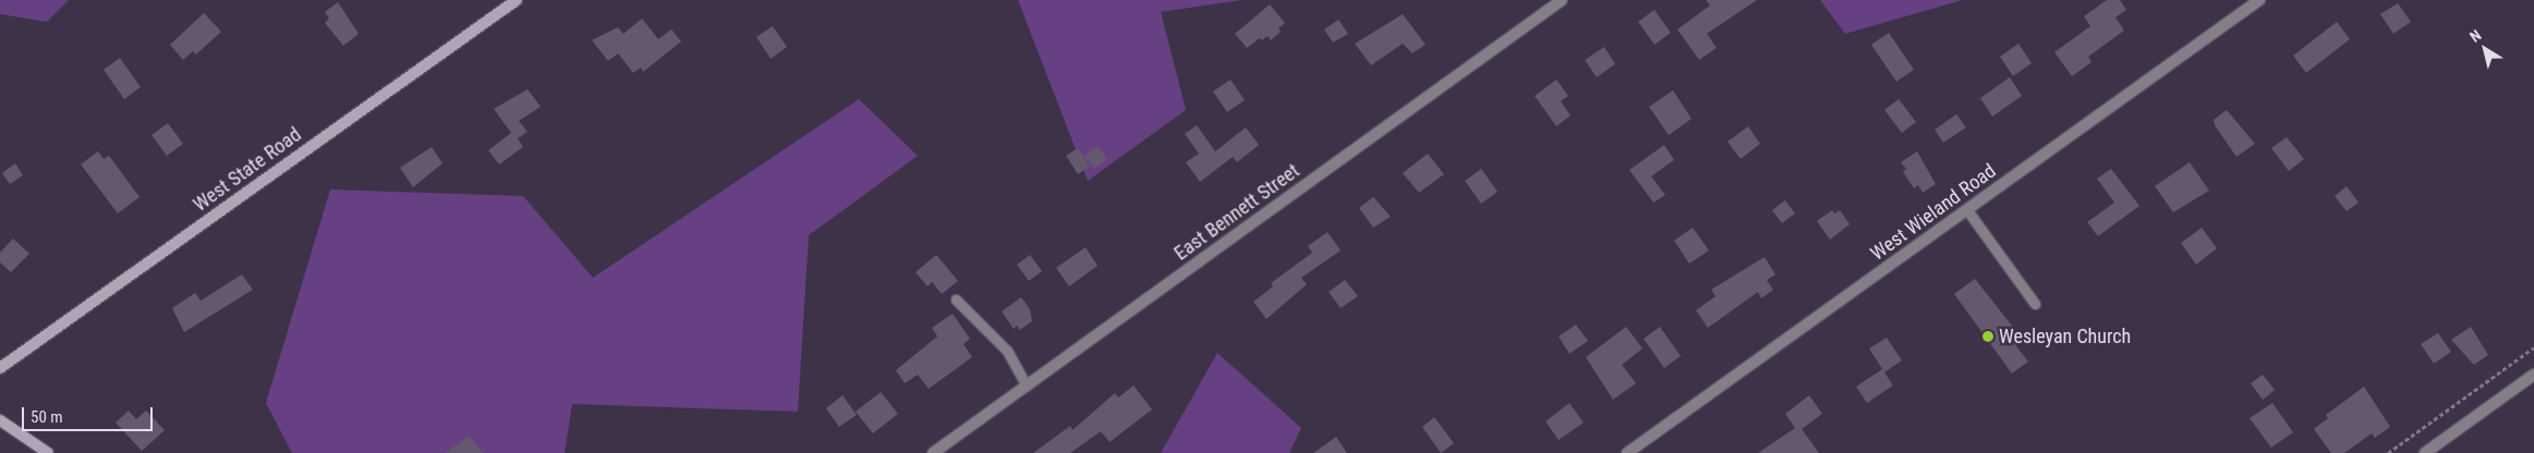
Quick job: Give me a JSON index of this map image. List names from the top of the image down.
{
  "streets": {
    "street": ["West State Road", "East Bennett Street", "West Wieland Road"]
  },
  "places": ["Wesleyan Church"],
  "scale_bar": "50 m",
  "north": "top left"
}
